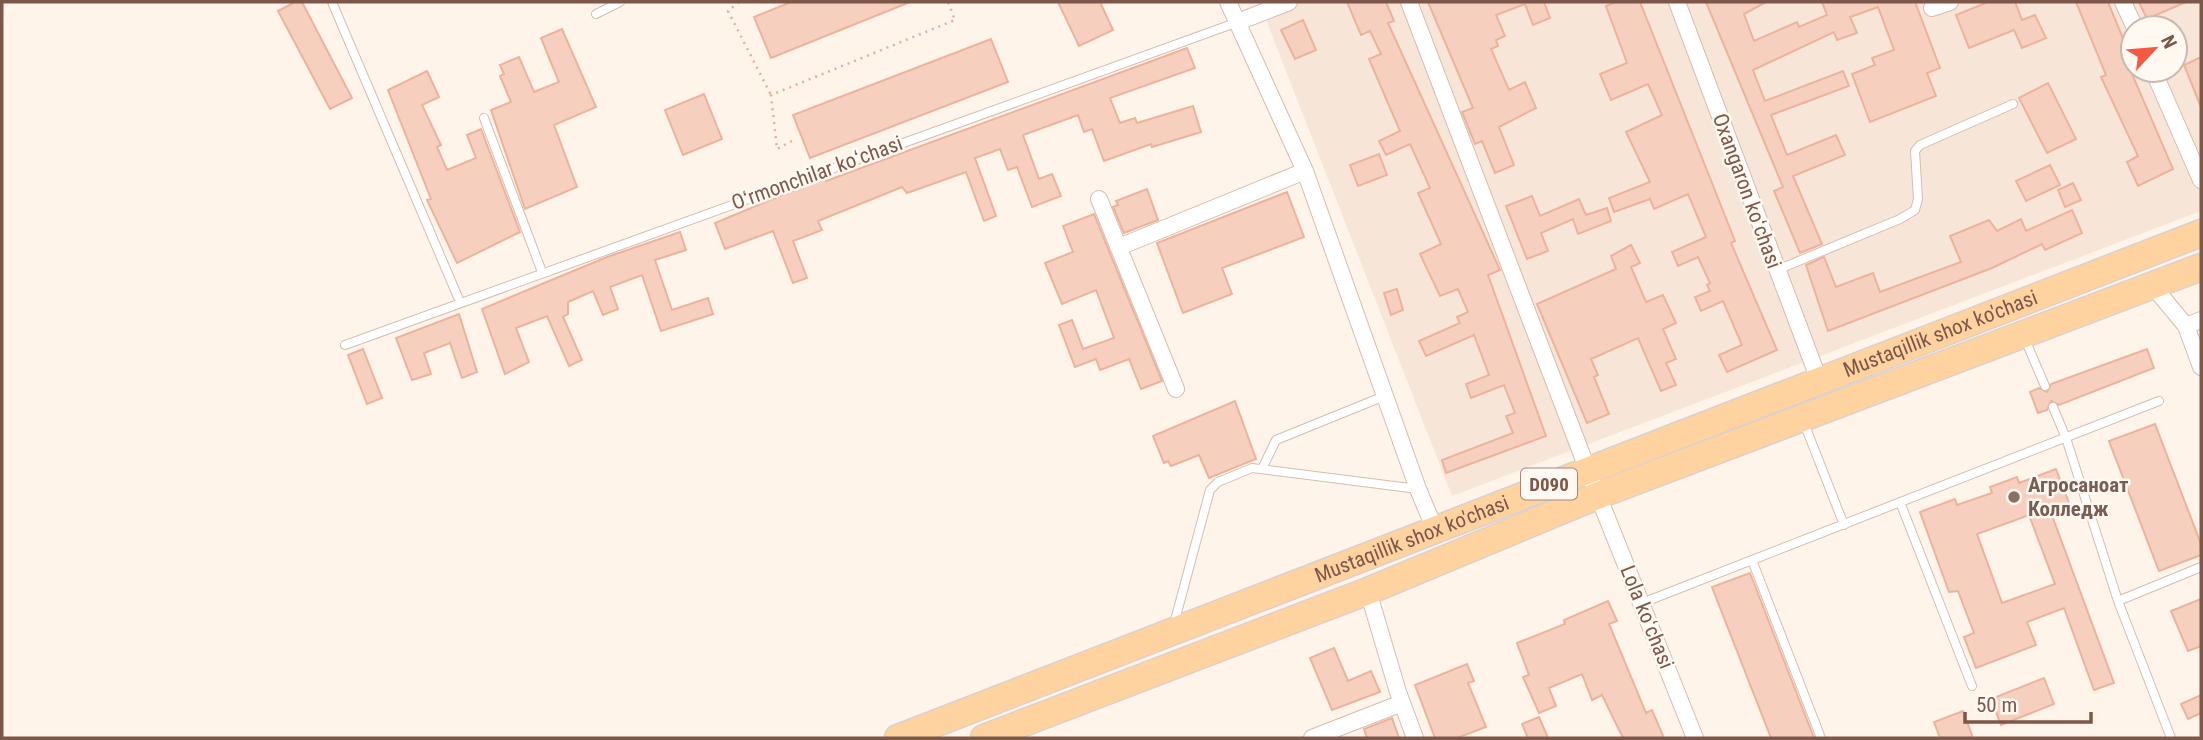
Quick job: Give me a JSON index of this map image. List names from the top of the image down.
{
  "streets": {
    "main road": ["Mustaqillik shox ko'chasi", "D090"],
    "street": ["Oʻrmonchilar koʻchasi", "Oxangaron koʻchasi", "Lola koʻchasi"]
  },
  "crossings": [
    ["Oxangaron koʻchasi", "Mustaqillik shox ko'chasi"],
    ["Mustaqillik shox ko'chasi", "Lola koʻchasi"]
  ],
  "places": ["Агросаноат Колледж"],
  "scale_bar": "50 m",
  "north": "top right"
}
